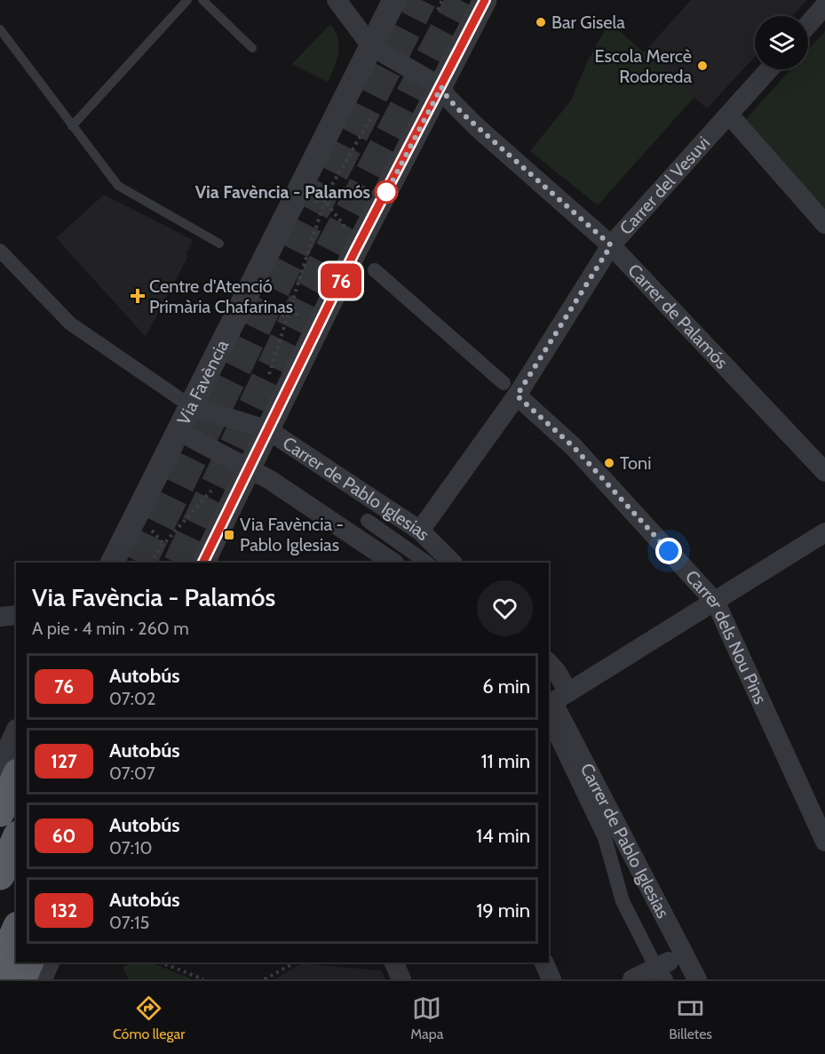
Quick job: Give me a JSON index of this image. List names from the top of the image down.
{
  "streets": {
    "street": [
      "Carrer del Vesuvi",
      "Carrer de Palamós",
      "Via Favència",
      "Carrer de Pablo Iglesias",
      "Carrer dels Nou Pins"
    ]
  },
  "crossings": [
    ["Carrer del Vesuvi", "Carrer de Palamós"],
    ["Carrer del Vesuvi", "Carrer de Pablo Iglesias"],
    ["Carrer del Vesuvi", "Carrer dels Nou Pins"],
    ["Carrer de Palamós", "Via Favència"],
    ["Via Favència", "Carrer de Pablo Iglesias"]
  ],
  "places": {
    "other": [
      "Bar Gisela",
      "Escola Mercè Rodoreda",
      "Via Favència - Palamós",
      "Toni"
    ],
    "health": ["Centre d'Atenció Primària Chafarinas"],
    "transit": ["Via Favència - Pablo Iglesias"]
  },
  "lines": ["bus line 76"],
  "page": {
    "on_map": "76",
    "heading": ["Via Favència - Palamós", "A pie · 4 min · 260 m"],
    "list": [
      {
        "mark": "76",
        "name": "Autobús",
        "note": "07:02",
        "value": "6 min"
      },
      {
        "mark": "127",
        "name": "Autobús",
        "note": "07:07",
        "value": "11 min"
      },
      {
        "mark": "60",
        "name": "Autobús",
        "note": "07:10",
        "value": "14 min"
      },
      {
        "mark": "132",
        "name": "Autobús",
        "note": "07:15",
        "value": "19 min"
      }
    ],
    "tabs": ["Cómo llegar", "Mapa", "Billetes"]
  }
}
